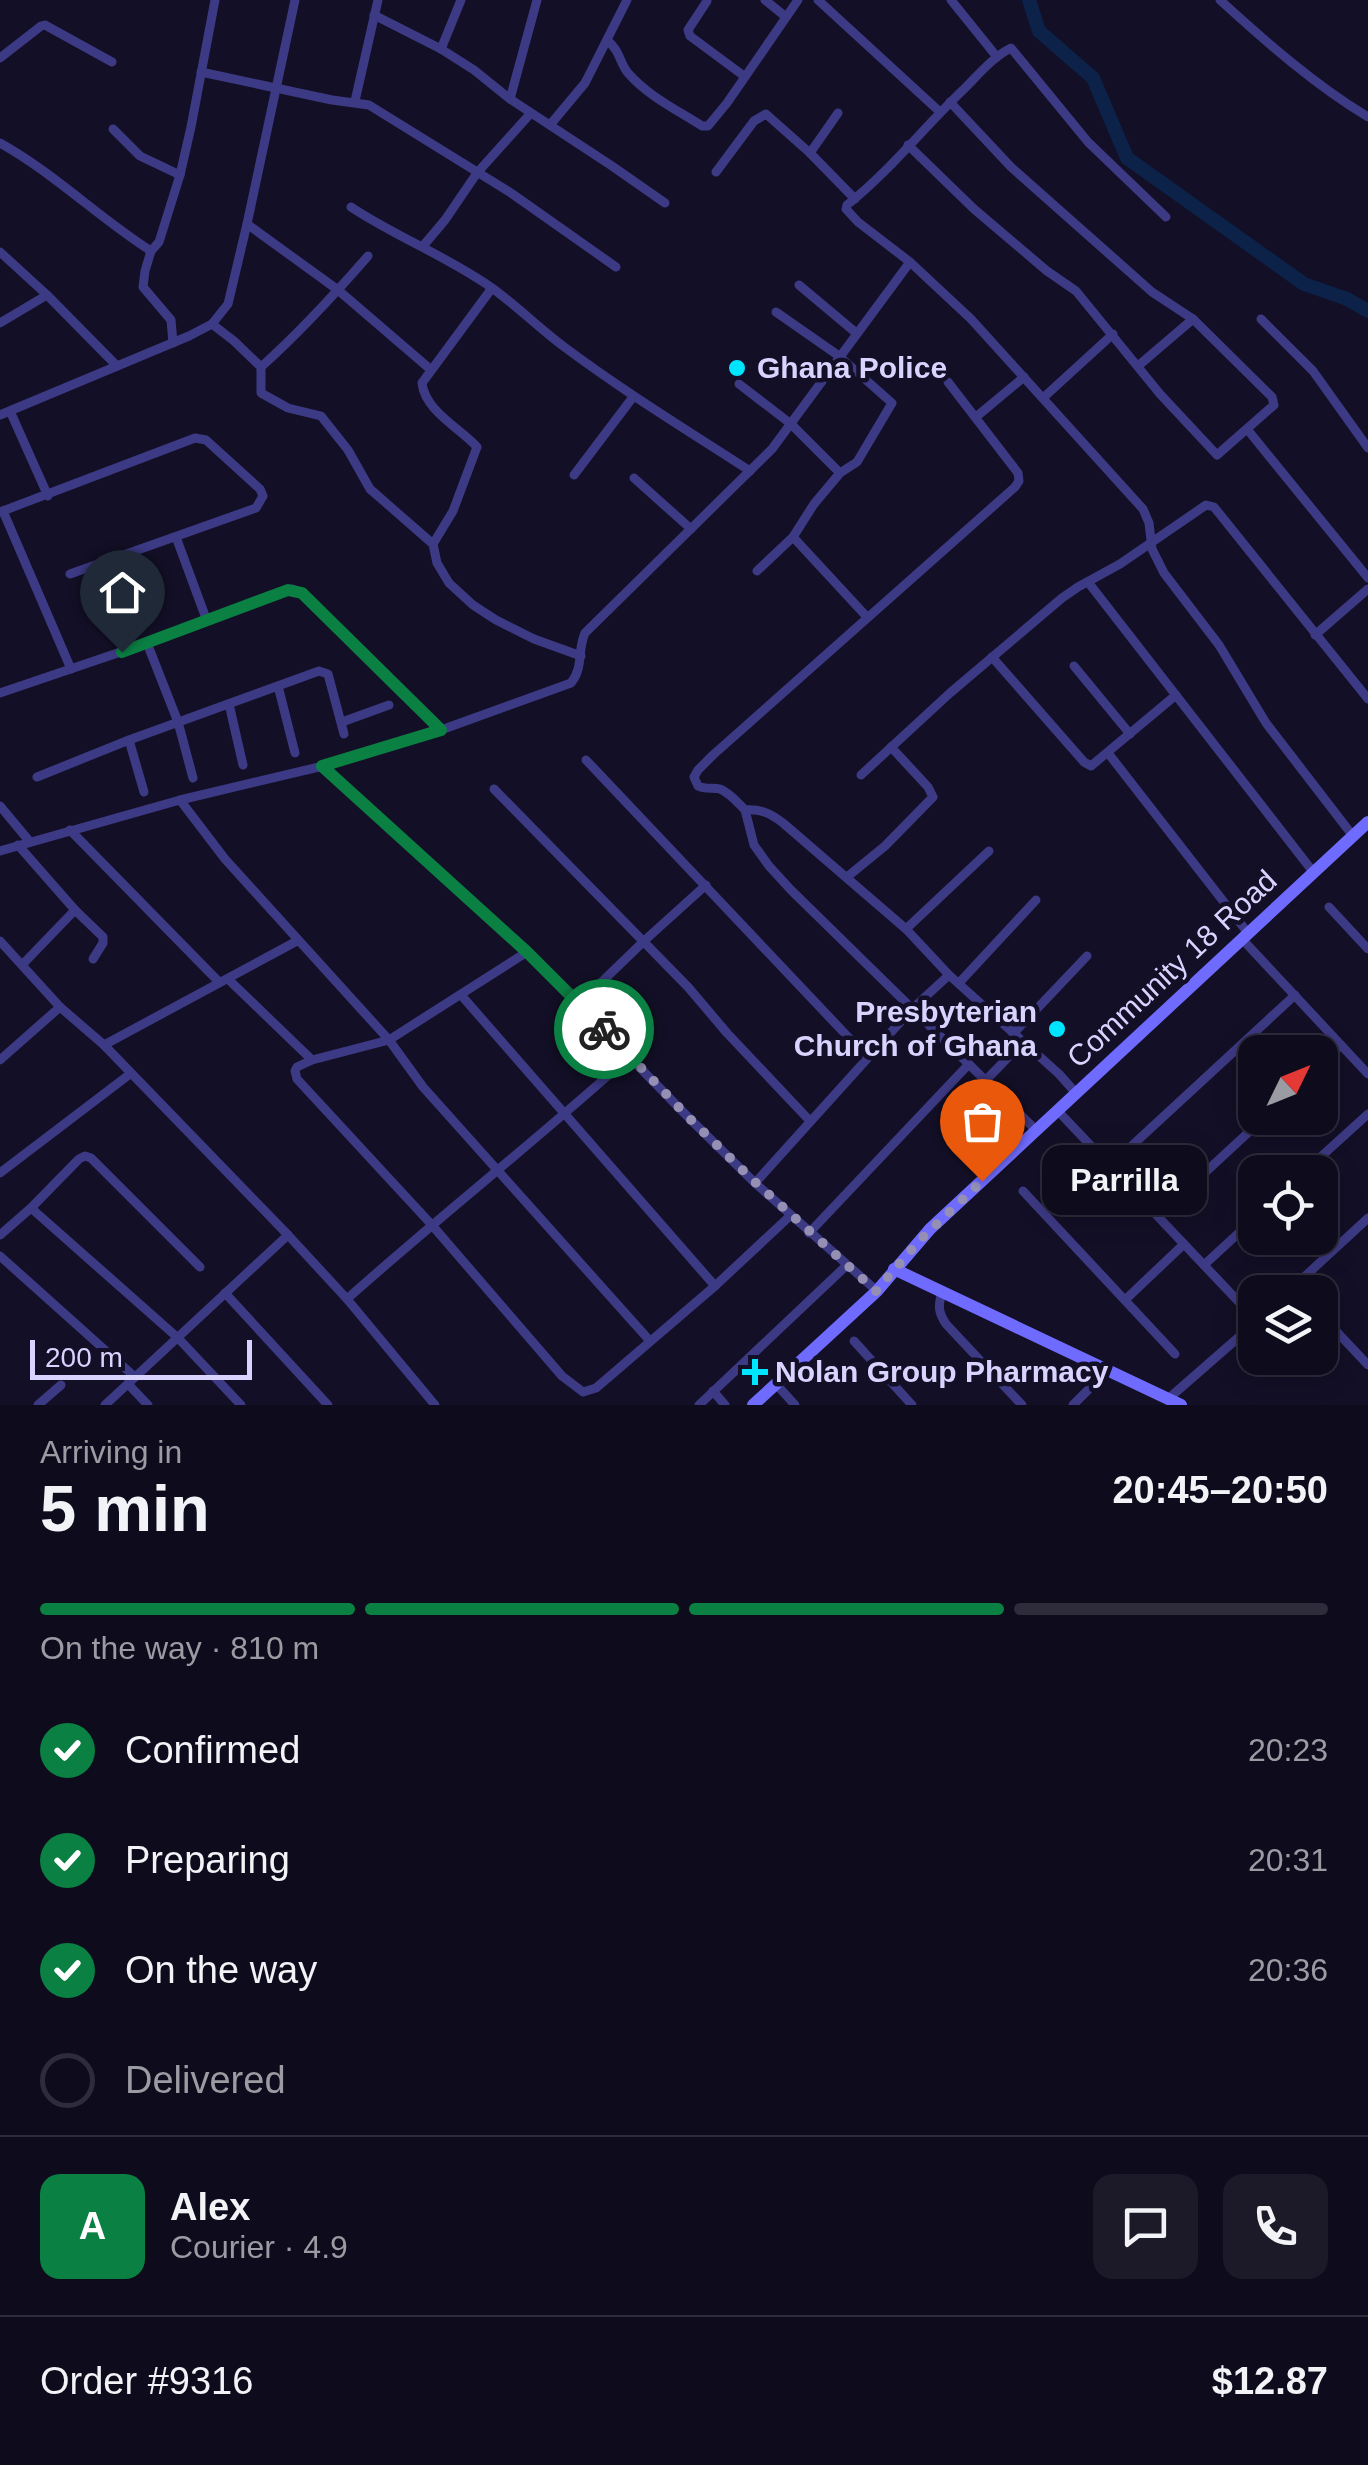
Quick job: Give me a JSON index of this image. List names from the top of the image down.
{
  "streets": {
    "main road": ["Community 18 Road"]
  },
  "places": {
    "other": ["Ghana Police", "Presbyterian Church of Ghana", "Parrilla"],
    "health": ["Nolan Group Pharmacy"]
  },
  "scale_bar": "200 m",
  "north": "top right",
  "page": {
    "bubble": "Parrilla",
    "scale": "200 m",
    "heading": ["5 min", "Arriving in", "20:45–20:50"],
    "panel": [
      "Alex",
      "Courier · 4.9",
      "Order #9316",
      "$12.87"
    ],
    "bar": "On the way · 810 m",
    "list": [
      ["Confirmed", "20:23"],
      ["Preparing", "20:31"],
      ["On the way", "20:36"],
      "Delivered"
    ],
    "round": "A"
  }
}
